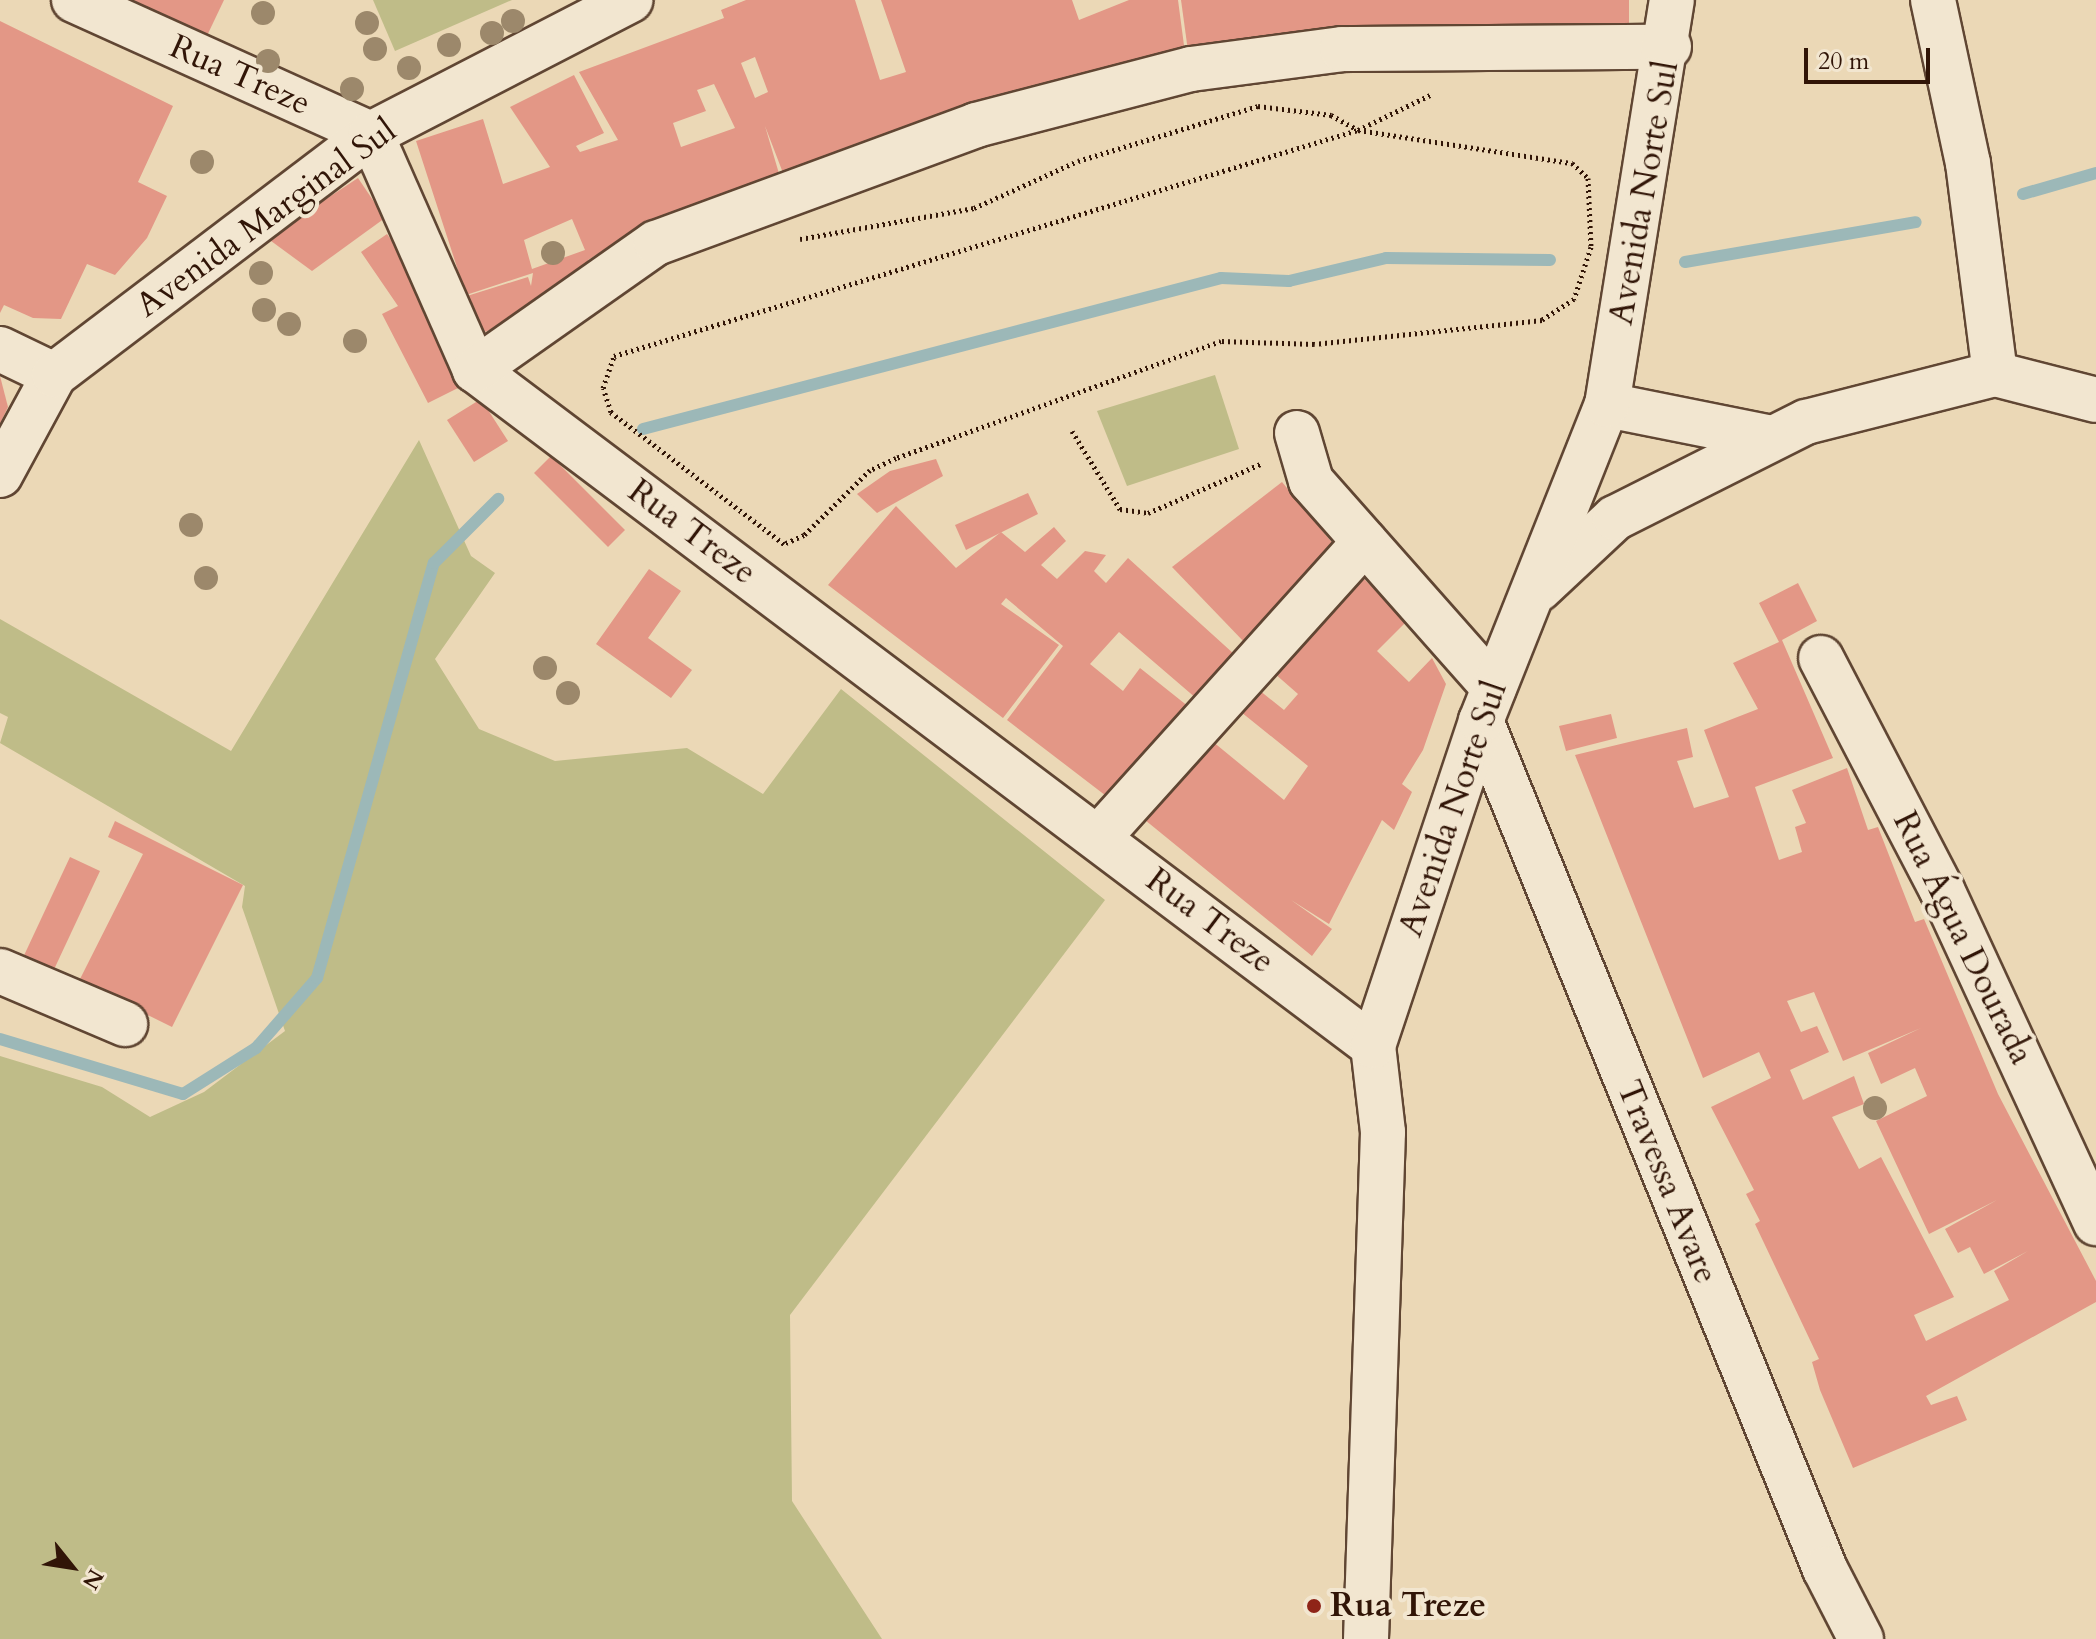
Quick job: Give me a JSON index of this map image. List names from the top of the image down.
{
  "streets": {
    "street": [
      "Rua Treze",
      "Avenida Norte Sul",
      "Avenida Marginal Sul",
      "Rua Água Dourada",
      "Travessa Avare"
    ]
  },
  "crossings": [
    ["Rua Treze", "Avenida Norte Sul"],
    ["Rua Treze", "Avenida Marginal Sul"],
    ["Avenida Norte Sul", "Travessa Avare"]
  ],
  "places": ["Rua Treze"],
  "scale_bar": "20 m",
  "north": "bottom right"
}
